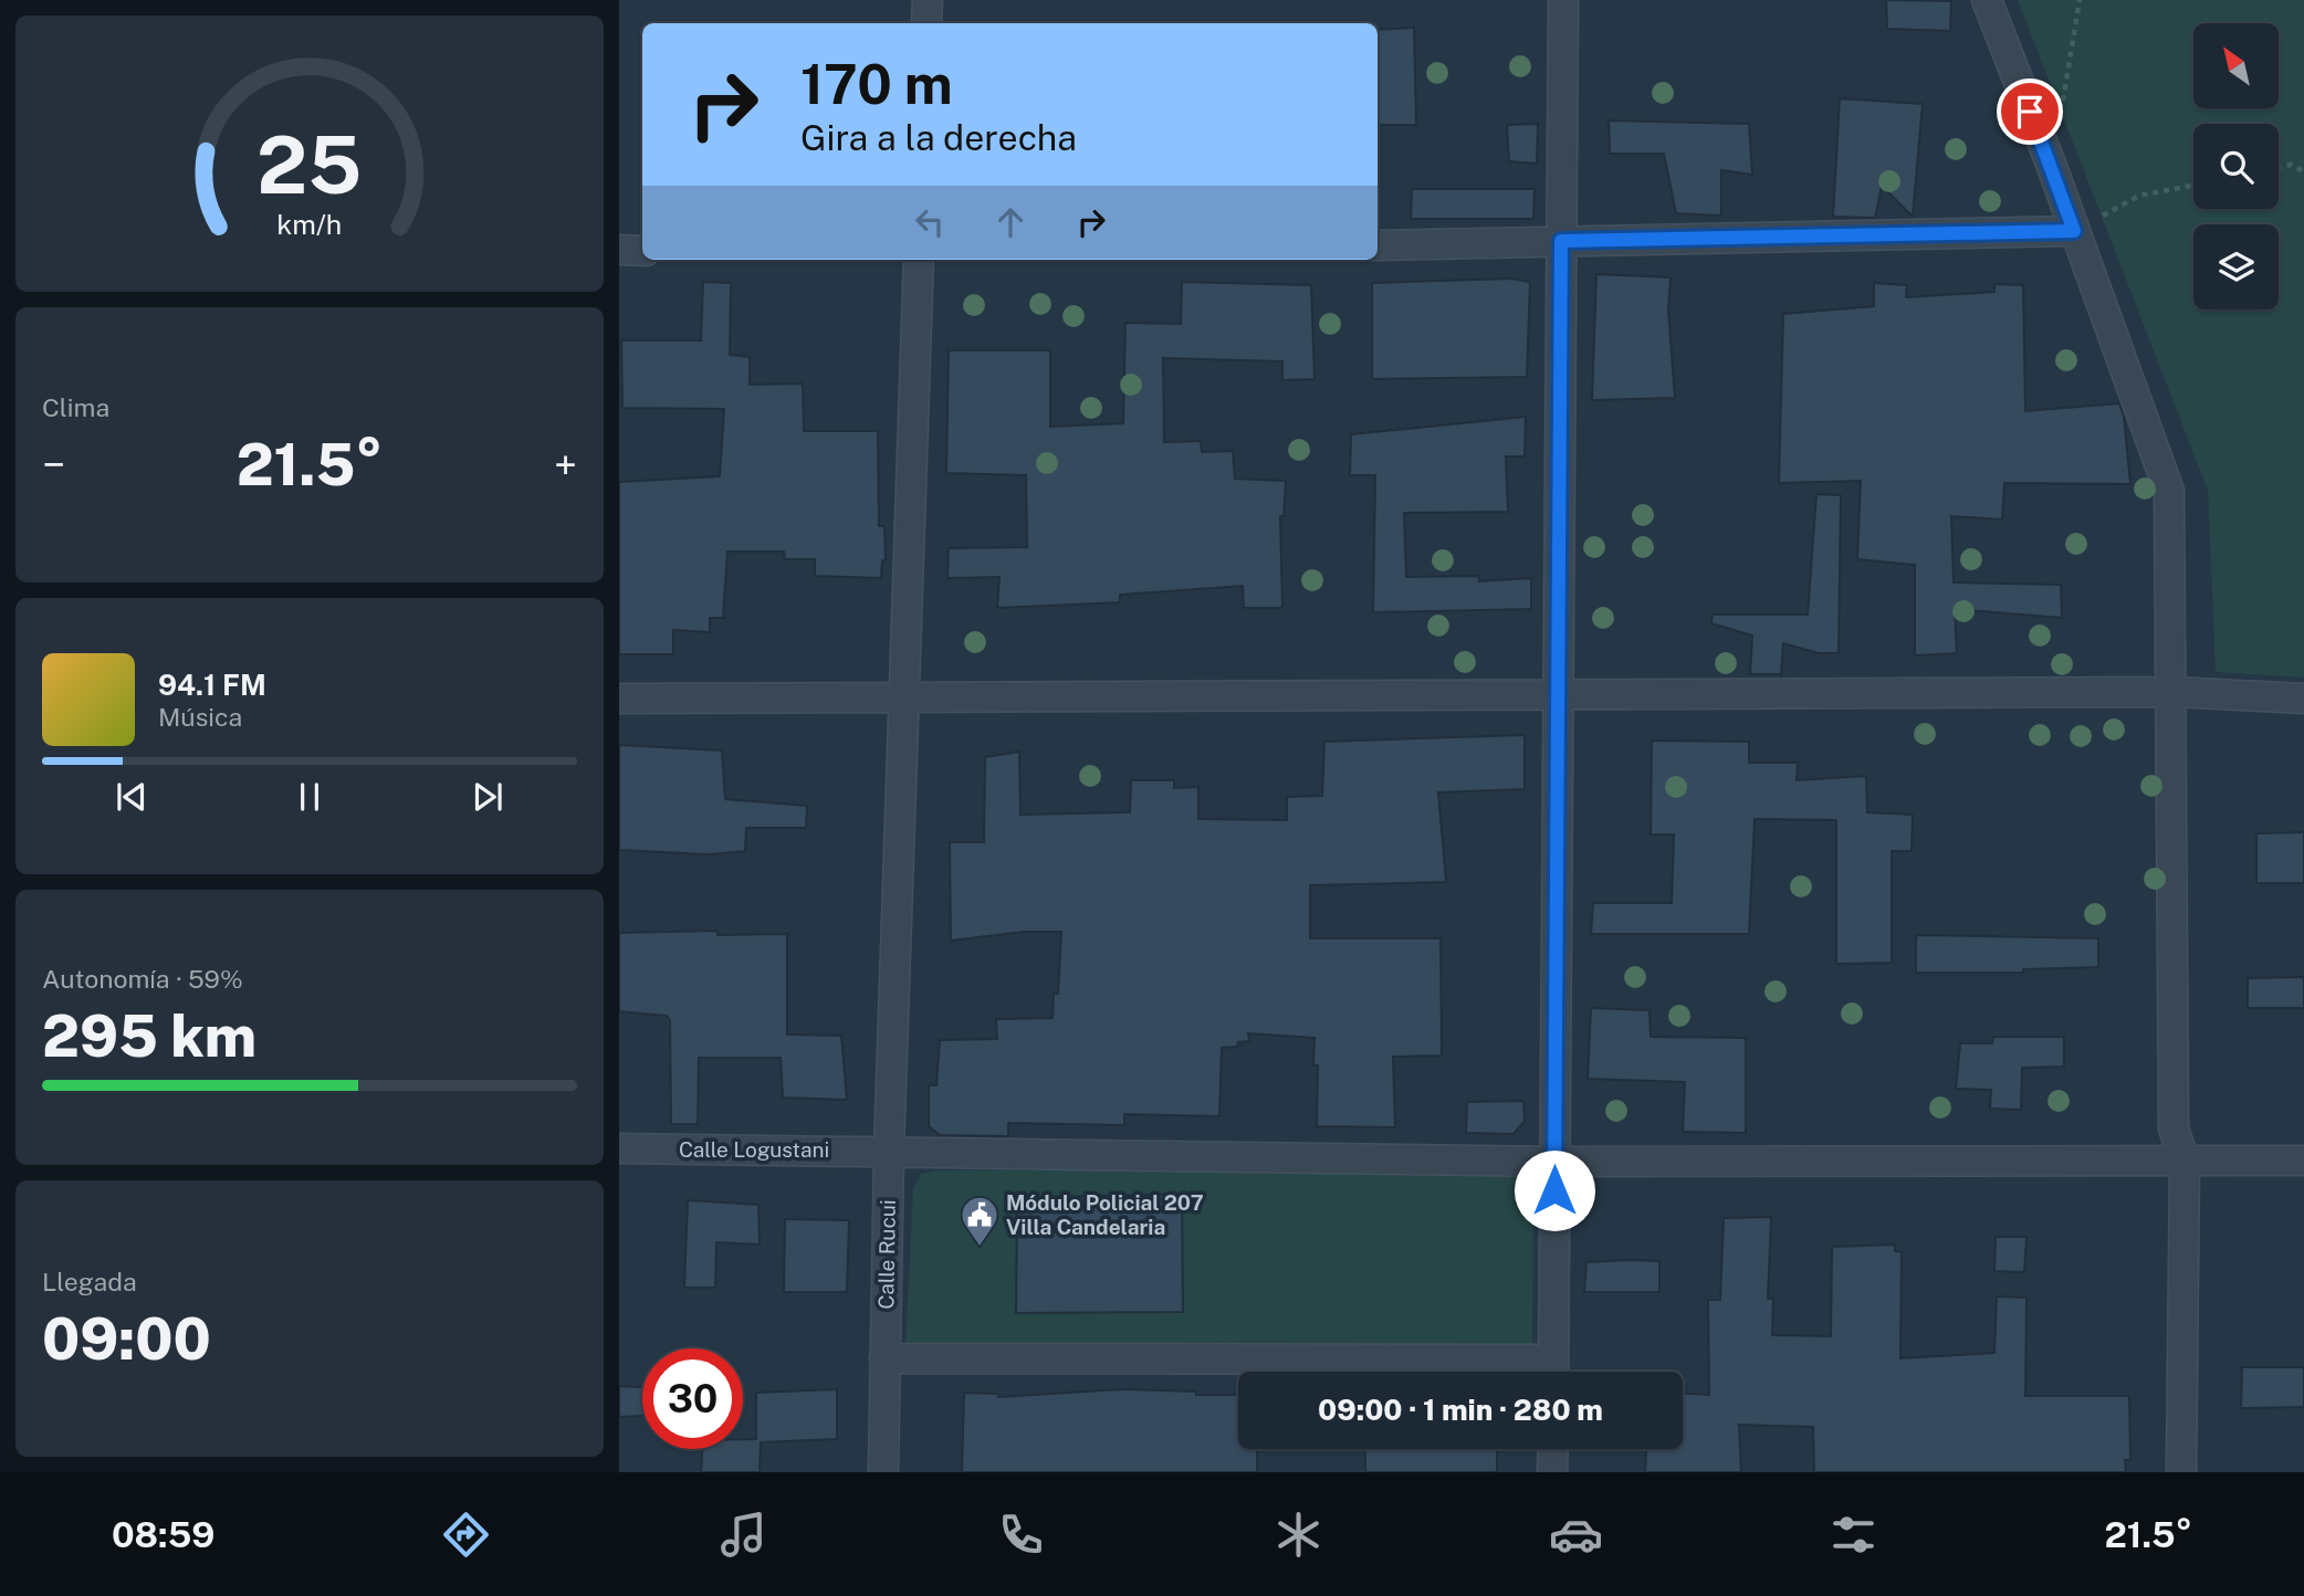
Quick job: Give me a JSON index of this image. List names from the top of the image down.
{
  "streets": {
    "street": ["Calle Logustani", "Calle Rucui"]
  },
  "crossings": [
    ["Calle Logustani", "Calle Rucui"]
  ],
  "places": {
    "public building": ["Módulo Policial 207 Villa Candelaria"]
  },
  "north": "top left",
  "page": {
    "turn": ["170 m", "Gira a la derecha"],
    "tile": [
      "Clima",
      ["Autonomía · 59%", "295 km"],
      ["Llegada", "09:00"]
    ],
    "heat": ["−", "21.5°", "+"],
    "song": ["94.1 FM", "Música"],
    "limit": "30",
    "trip": "09:00 · 1 min · 280 m",
    "tabs": ["08:59", "21.5°"],
    "gauge": ["25", "km/h"]
  }
}
